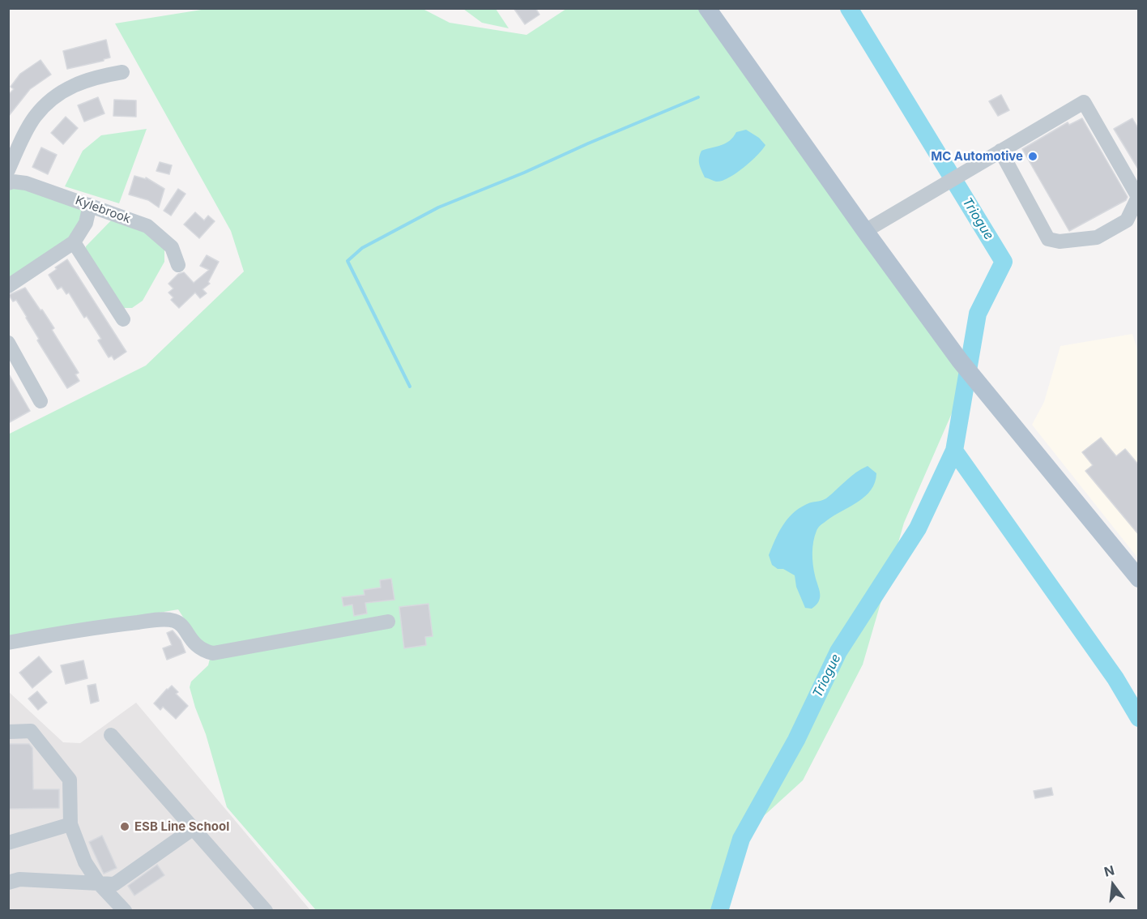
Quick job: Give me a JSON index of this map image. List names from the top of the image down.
{
  "streets": {
    "street": ["Kylebrook"]
  },
  "water": ["Triogue"],
  "places": ["MC Automotive", "ESB Line School"],
  "north": "top"
}
